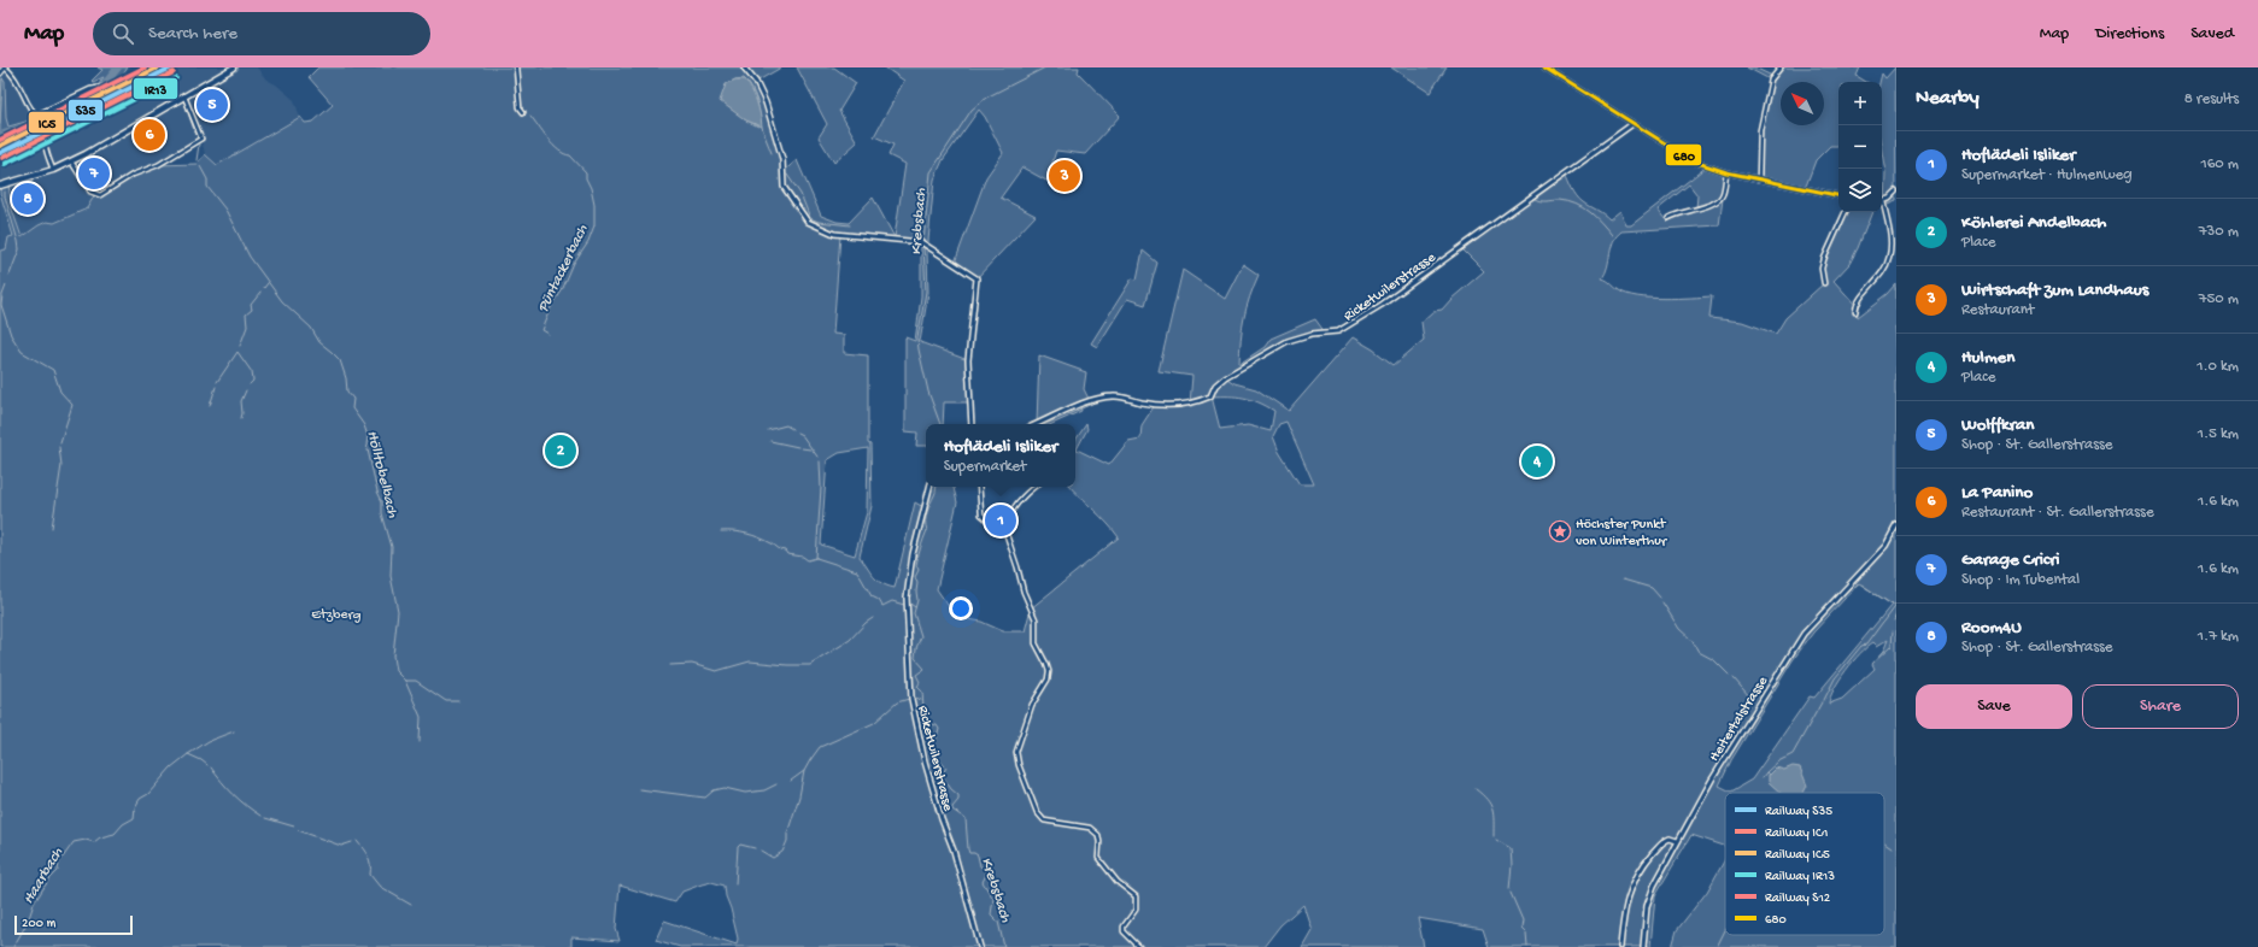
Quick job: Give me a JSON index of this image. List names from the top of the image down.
{
  "streets": {
    "street": ["Ricketwilerstrasse", "Heitertalstrasse"]
  },
  "water": [
    "Krebsbach",
    "Püntackerbach",
    "Hölltobelbach",
    "Haarbach"
  ],
  "parks": ["Etzberg"],
  "places": {
    "place": ["Höchster Punkt von Winterthur"]
  },
  "lines": [
    "rail line S35",
    "rail line IC5",
    "rail line S12",
    "transit line 680",
    "rail line IC1",
    "rail line IR13"
  ],
  "legend": [
    "Railway S35",
    "Railway IC1",
    "Railway IC5",
    "Railway IR13",
    "Railway S12",
    "680"
  ],
  "scale_bar": "200 m",
  "north": "top left",
  "page": {
    "header": "Map",
    "search": "Search here",
    "nav": ["Map", "Directions", "Saved"],
    "heading": ["Nearby", "8 results"],
    "map_buttons": ["+", "−"],
    "pins": [
      "5",
      "6",
      "7",
      "3",
      "8",
      "2",
      "4",
      "1"
    ],
    "list": [
      {
        "mark": "1",
        "name": "Hoflädeli Isliker",
        "note": "Supermarket · Hulmenweg",
        "value": "160 m"
      },
      {
        "mark": "2",
        "name": "Köhlerei Andelbach",
        "note": "Place",
        "value": "730 m"
      },
      {
        "mark": "3",
        "name": "Wirtschaft zum Landhaus",
        "note": "Restaurant",
        "value": "750 m"
      },
      {
        "mark": "4",
        "name": "Hulmen",
        "note": "Place",
        "value": "1.0 km"
      },
      {
        "mark": "5",
        "name": "Wolffkran",
        "note": "Shop · St. Gallerstrasse",
        "value": "1.5 km"
      },
      {
        "mark": "6",
        "name": "La Panino",
        "note": "Restaurant · St. Gallerstrasse",
        "value": "1.6 km"
      },
      {
        "mark": "7",
        "name": "Garage Cricri",
        "note": "Shop · Im Tubental",
        "value": "1.6 km"
      },
      {
        "mark": "8",
        "name": "Room4U",
        "note": "Shop · St. Gallerstrasse",
        "value": "1.7 km"
      }
    ],
    "popup": ["Hoflädeli Isliker", "Supermarket"],
    "buttons": ["Save", "Share"],
    "scale": "200 m"
  }
}
